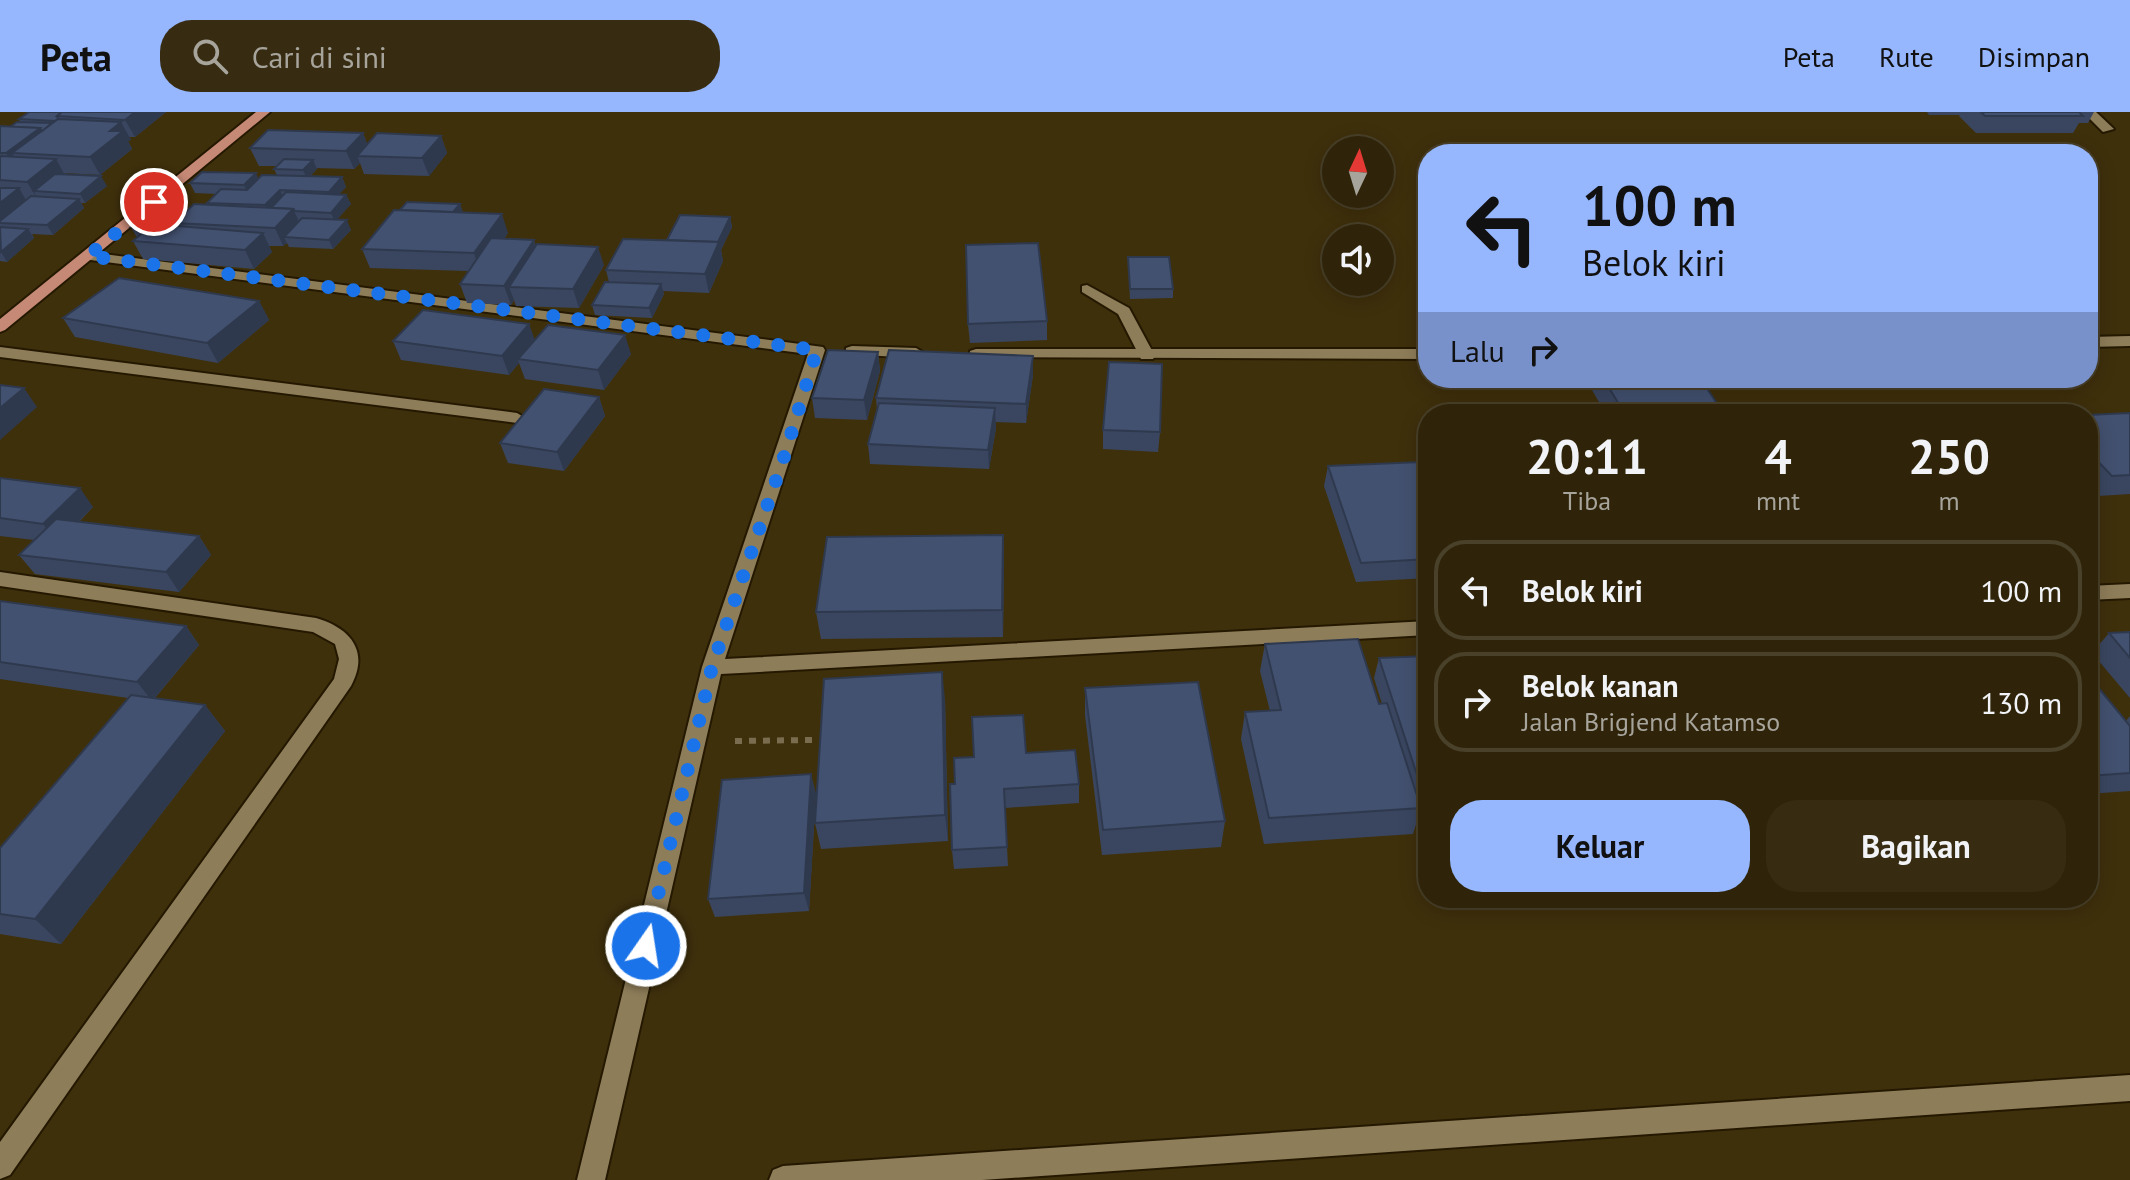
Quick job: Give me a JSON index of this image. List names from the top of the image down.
{
  "north": "top",
  "page": {
    "header": "Peta",
    "search": "Cari di sini",
    "nav": ["Peta", "Rute", "Disimpan"],
    "turn": ["100 m", "Belok kiri"],
    "then": "Lalu",
    "eta": [
      "20:11",
      "Tiba",
      "4",
      "mnt",
      "250",
      "m"
    ],
    "list": [
      {
        "name": "Belok kiri",
        "value": "100 m"
      },
      {
        "name": "Belok kanan",
        "note": "Jalan Brigjend Katamso",
        "value": "130 m"
      }
    ],
    "buttons": ["Keluar", "Bagikan"]
  }
}
